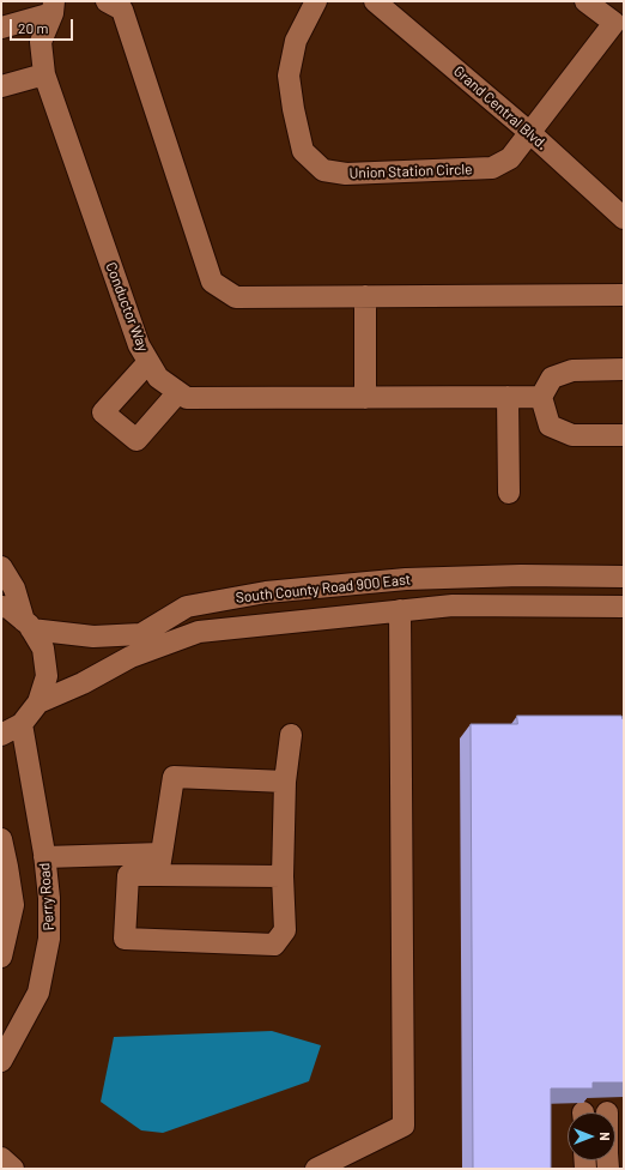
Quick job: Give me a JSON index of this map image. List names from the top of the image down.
{
  "streets": {
    "street": [
      "Grand Central Blvd.",
      "Union Station Circle",
      "Conductor Way",
      "South County Road 900 East",
      "Perry Road"
    ]
  },
  "crossings": [
    ["Grand Central Blvd.", "Union Station Circle"]
  ],
  "scale_bar": "20 m",
  "north": "right"
}
